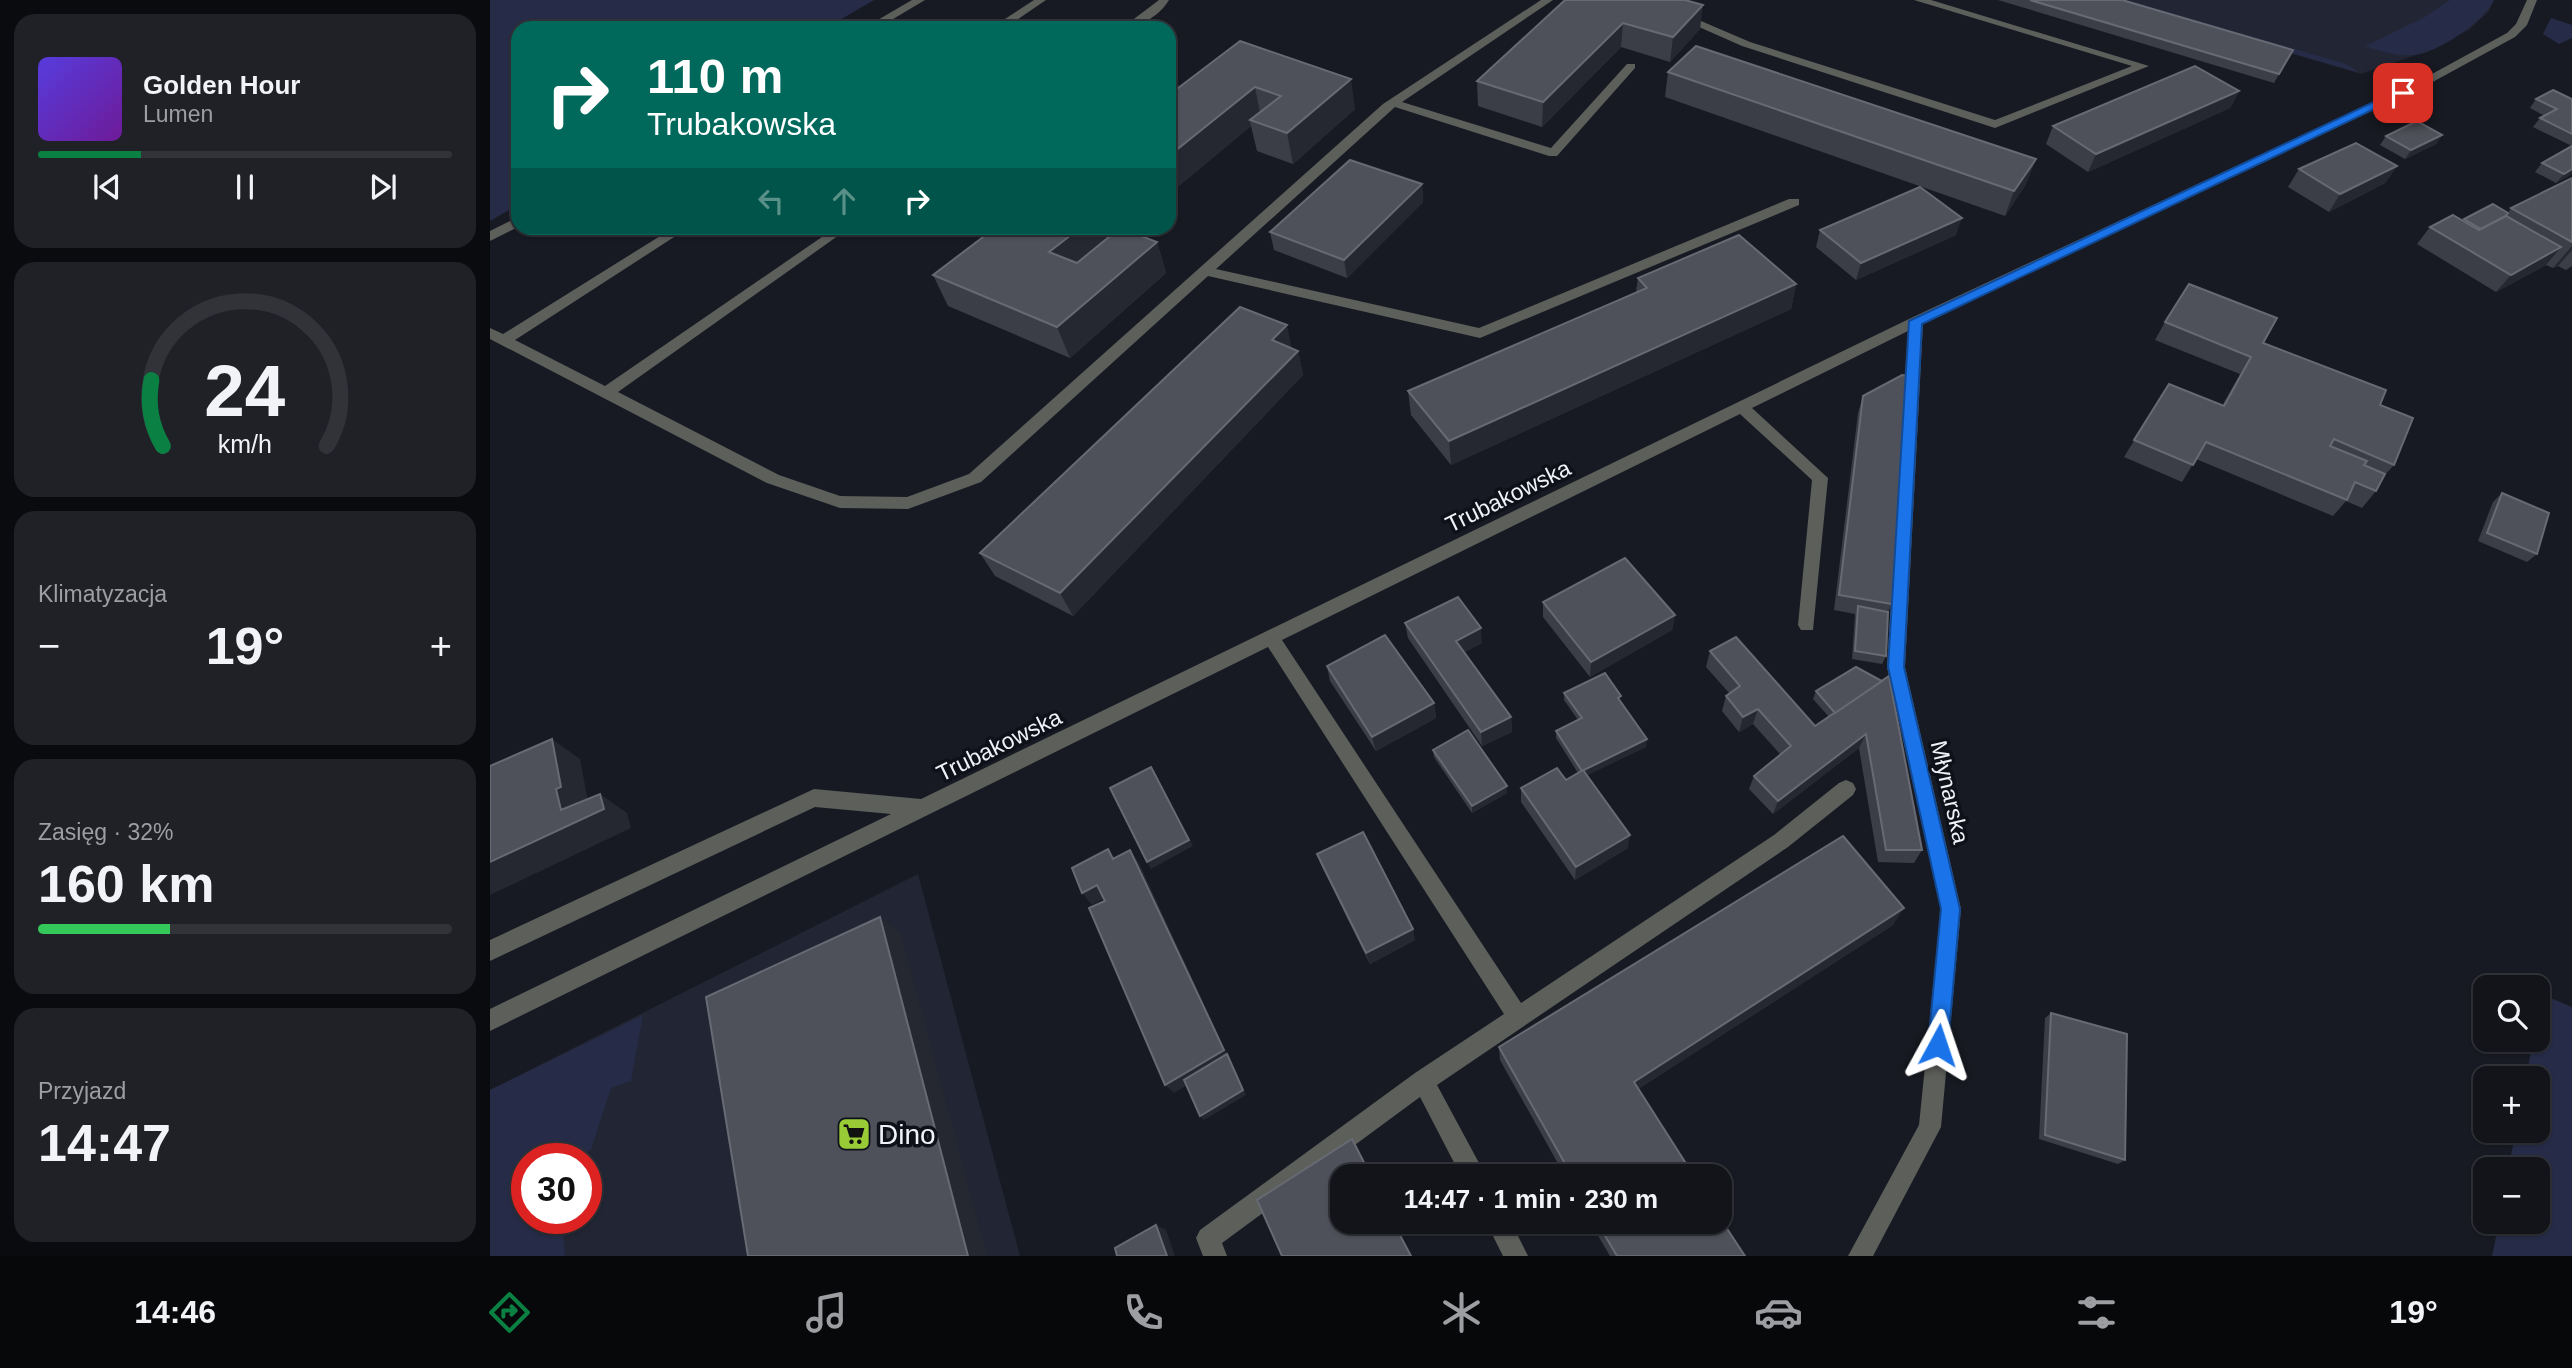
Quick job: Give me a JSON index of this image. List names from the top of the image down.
{
  "streets": {
    "street": ["Trubakowska", "Młynarska"]
  },
  "crossings": [
    ["Trubakowska", "Młynarska"]
  ],
  "places": {
    "supermarket": ["Dino"]
  },
  "page": {
    "turn": ["110 m", "Trubakowska"],
    "song": ["Golden Hour", "Lumen"],
    "tile": [
      "Klimatyzacja",
      ["Zasięg · 32%", "160 km"],
      ["Przyjazd", "14:47"]
    ],
    "heat": ["−", "19°", "+"],
    "map_buttons": ["+", "−"],
    "limit": "30",
    "trip": "14:47 · 1 min · 230 m",
    "tabs": ["14:46", "19°"],
    "gauge": ["24", "km/h"]
  }
}
